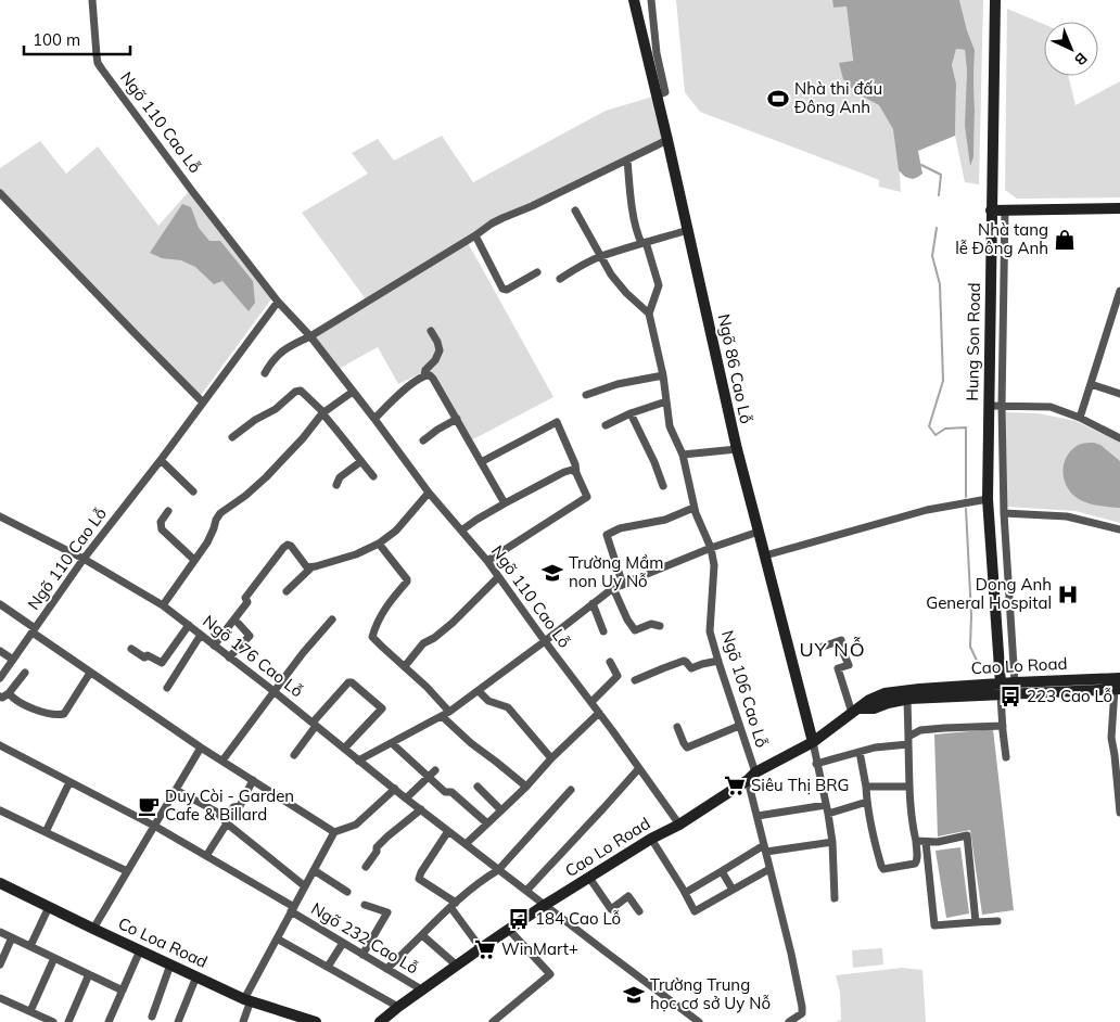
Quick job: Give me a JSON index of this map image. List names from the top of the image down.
{
  "streets": {
    "street": [
      "Ngõ 110 Cao Lỗ",
      "Hung Son Road",
      "Ngõ 86 Cao Lỗ",
      "Ngõ 176 Cao Lỗ",
      "Cao Lo Road",
      "Ngõ 106 Cao Lỗ",
      "Ngõ 232 Cao Lỗ",
      "Co Loa Road"
    ]
  },
  "crossings": [
    ["Ngõ 110 Cao Lỗ", "Ngõ 176 Cao Lỗ"],
    ["Ngõ 110 Cao Lỗ", "Cao Lo Road"],
    ["Hung Son Road", "Cao Lo Road"],
    ["Ngõ 86 Cao Lỗ", "Cao Lo Road"],
    ["Ngõ 176 Cao Lỗ", "Cao Lo Road"],
    ["Cao Lo Road", "Ngõ 106 Cao Lỗ"],
    ["Cao Lo Road", "Ngõ 232 Cao Lỗ"]
  ],
  "districts": ["UY NỖ"],
  "places": {
    "sports": ["Nhà thi đấu Đông Anh"],
    "shop": ["Nhà tang lễ Đông Anh"],
    "school or university": ["Trường Mầm non Uy Nỗ", "Trường Trung học cơ sở Uy Nỗ"],
    "hospital": ["Dong Anh General Hospital"],
    "bus stop": ["223 Cao Lỗ", "184 Cao Lỗ"],
    "supermarket": ["Siêu Thị BRG", "WinMart+"],
    "cafe": ["Duy Còi - Garden Cafe & Billard"]
  },
  "scale_bar": "100 m",
  "north": "bottom right"
}
